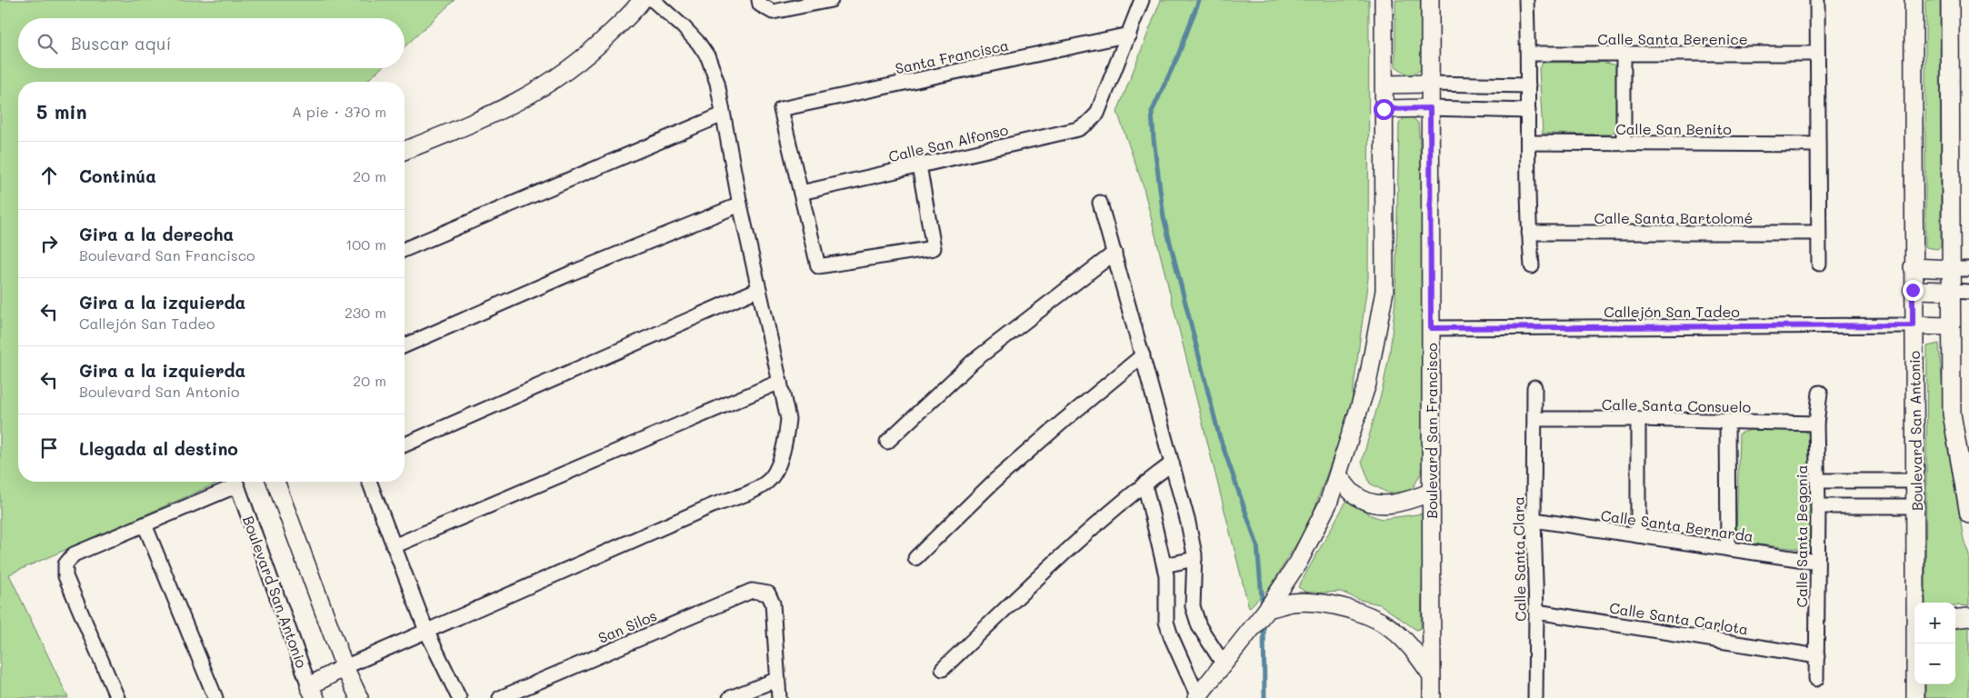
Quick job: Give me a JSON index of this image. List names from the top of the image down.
{
  "streets": {
    "street": [
      "Calle Santa Berenice",
      "Santa Francisca",
      "Calle San Benito",
      "Calle San Alfonso",
      "Calle Santa Bartolomé",
      "Callejón San Tadeo",
      "Calle Santa Consuelo",
      "Boulevard San Francisco",
      "Boulevard San Antonio",
      "Calle Santa Bernarda",
      "Calle Santa Begonia",
      "Calle Santa Clara",
      "Calle Santa Carlota",
      "San Silos"
    ]
  },
  "crossings": [
    ["Santa Francisca", "Calle San Alfonso"],
    ["Callejón San Tadeo", "Boulevard San Francisco"],
    ["Callejón San Tadeo", "Boulevard San Antonio"],
    ["Calle Santa Consuelo", "Calle Santa Begonia"],
    ["Calle Santa Consuelo", "Calle Santa Clara"],
    ["Calle Santa Bernarda", "Calle Santa Begonia"],
    ["Calle Santa Bernarda", "Calle Santa Clara"],
    ["Calle Santa Begonia", "Calle Santa Carlota"],
    ["Calle Santa Clara", "Calle Santa Carlota"]
  ],
  "page": {
    "search": "Buscar aquí",
    "heading": ["5 min", "A pie · 370 m"],
    "list": [
      ["Continúa", "20 m"],
      ["Gira a la derecha", "Boulevard San Francisco", "100 m"],
      ["Gira a la izquierda", "Callejón San Tadeo", "230 m"],
      ["Gira a la izquierda", "Boulevard San Antonio", "20 m"],
      "Llegada al destino"
    ],
    "map_buttons": ["+", "−"]
  }
}
